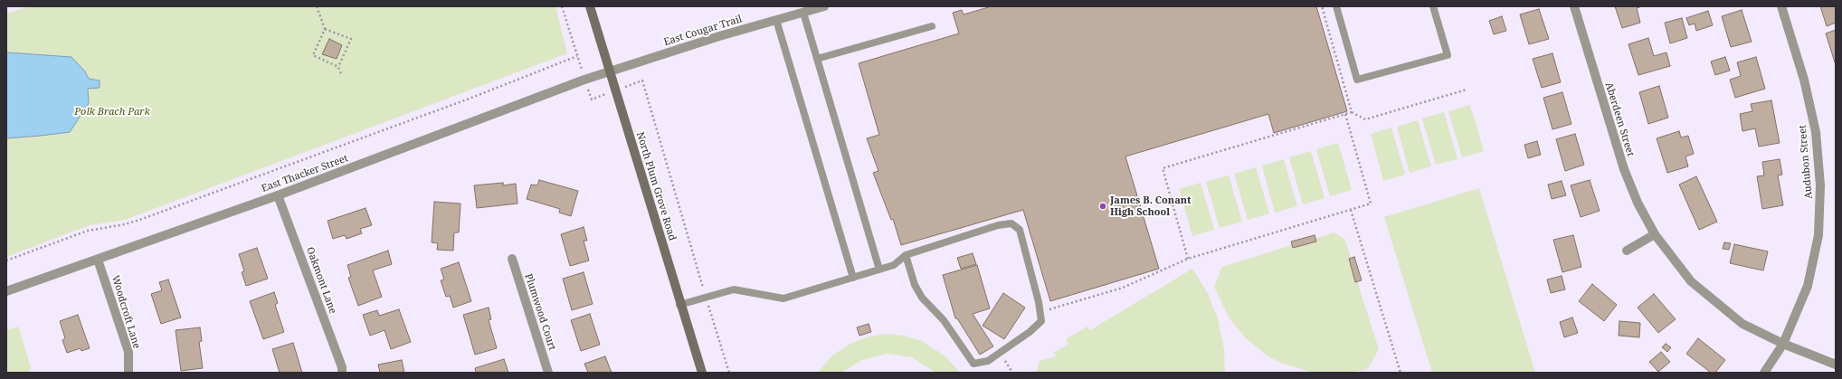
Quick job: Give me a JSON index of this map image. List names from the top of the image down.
{
  "streets": {
    "street": [
      "East Cougar Trail",
      "Aberdeen Street",
      "Audubon Street",
      "East Thacker Street",
      "North Plum Grove Road",
      "Oakmont Lane",
      "Woodcroft Lane",
      "Plumwood Court"
    ]
  },
  "crossings": [
    ["East Cougar Trail", "East Thacker Street"],
    ["East Cougar Trail", "North Plum Grove Road"],
    ["Aberdeen Street", "Audubon Street"],
    ["East Thacker Street", "North Plum Grove Road"],
    ["East Thacker Street", "Oakmont Lane"],
    ["East Thacker Street", "Woodcroft Lane"]
  ],
  "parks": ["Polk Brach Park"],
  "places": ["James B. Conant High School"]
}
